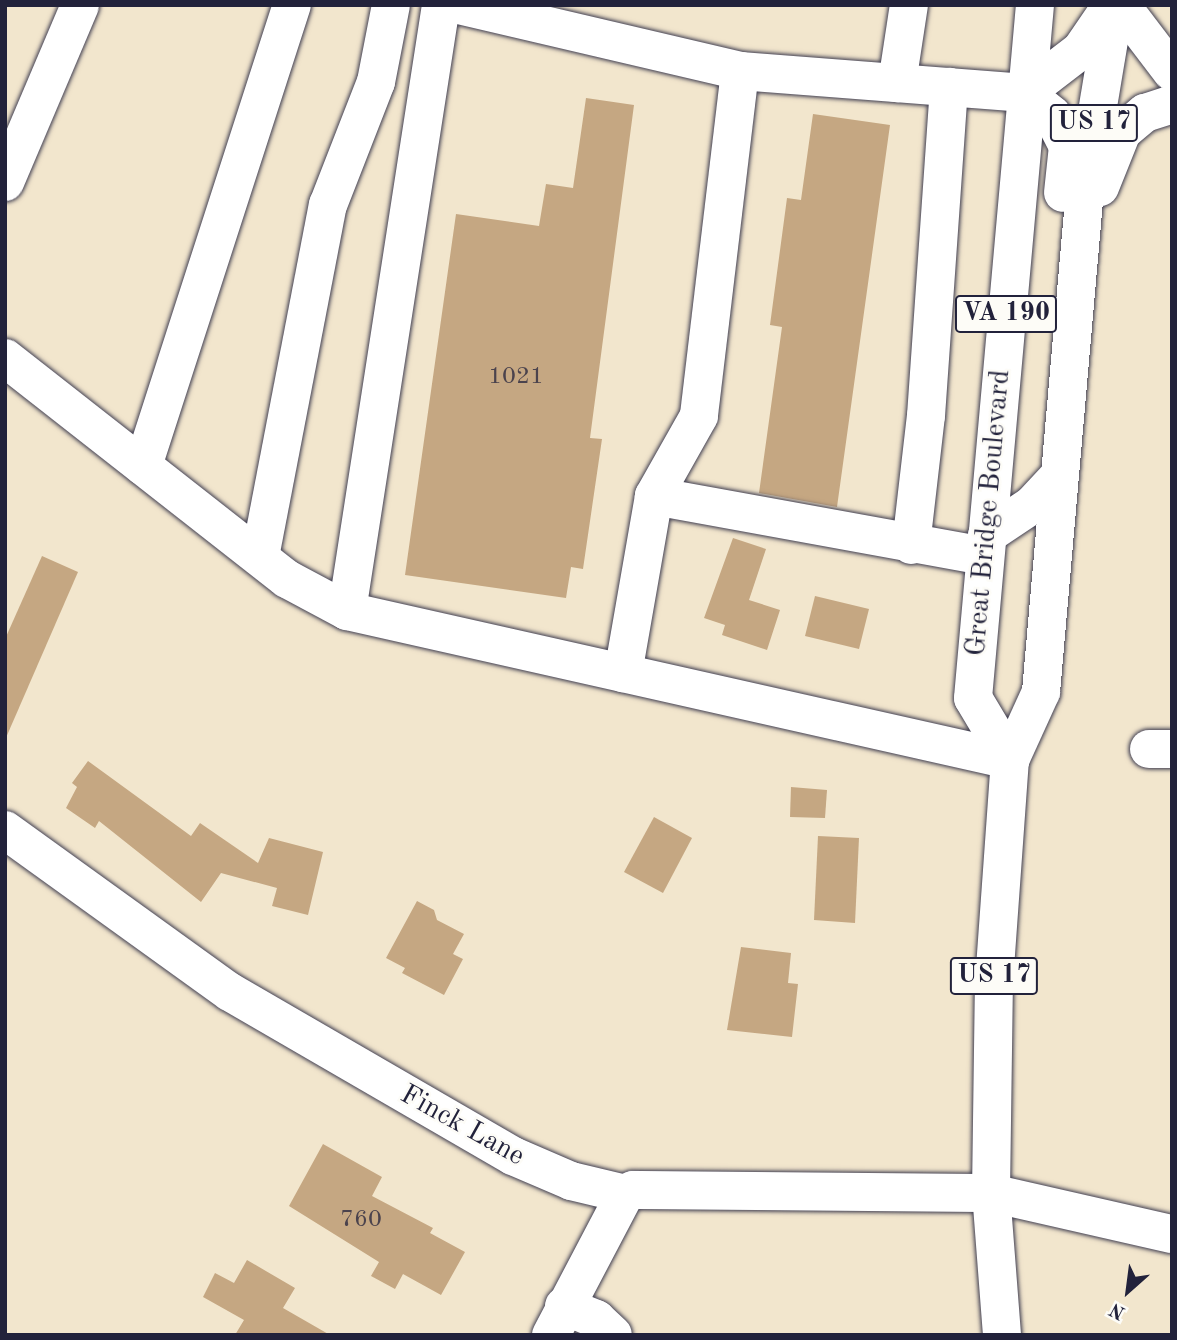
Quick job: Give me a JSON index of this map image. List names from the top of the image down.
{
  "streets": {
    "main road": [
      "US 17",
      "VA 190",
      "Great Bridge Boulevard",
      "Finck Lane"
    ]
  },
  "crossings": [
    ["US 17", "Great Bridge Boulevard"],
    ["US 17", "Finck Lane"]
  ],
  "house_numbers": ["1021", "760"],
  "north": "bottom left"
}
